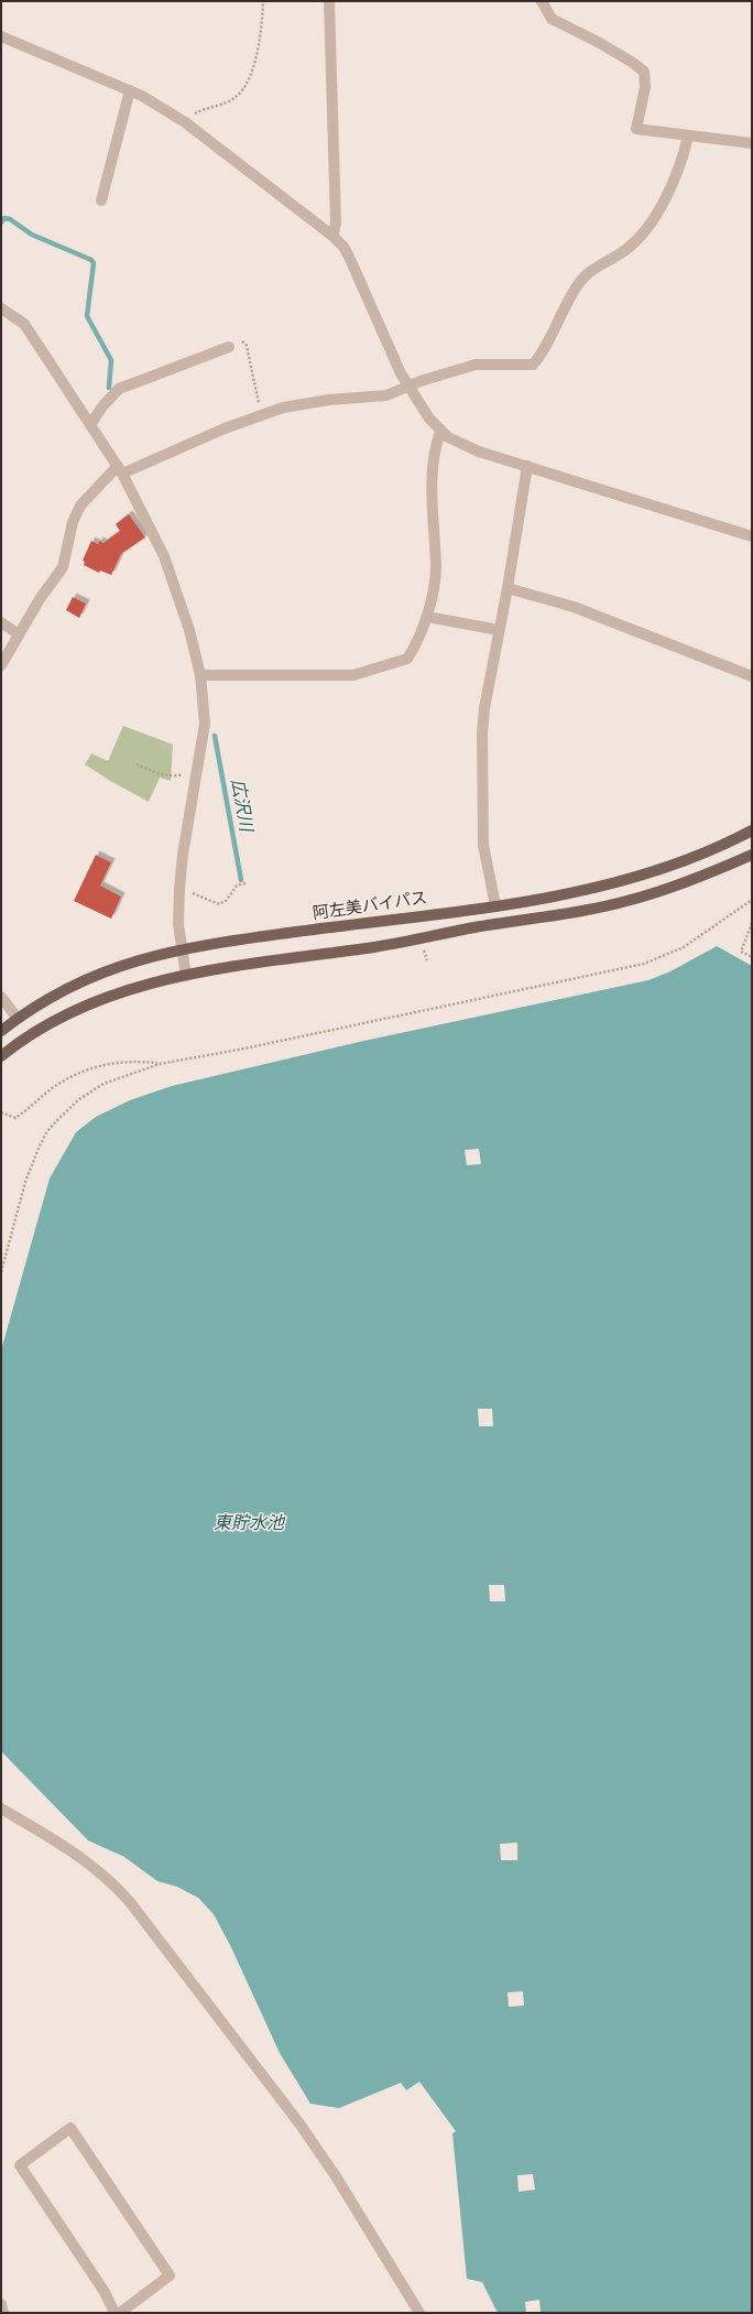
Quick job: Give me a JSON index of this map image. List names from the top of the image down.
{
  "streets": {
    "main road": ["阿左美バイパス"]
  },
  "water": ["広沢川", "東貯水池"]
}
